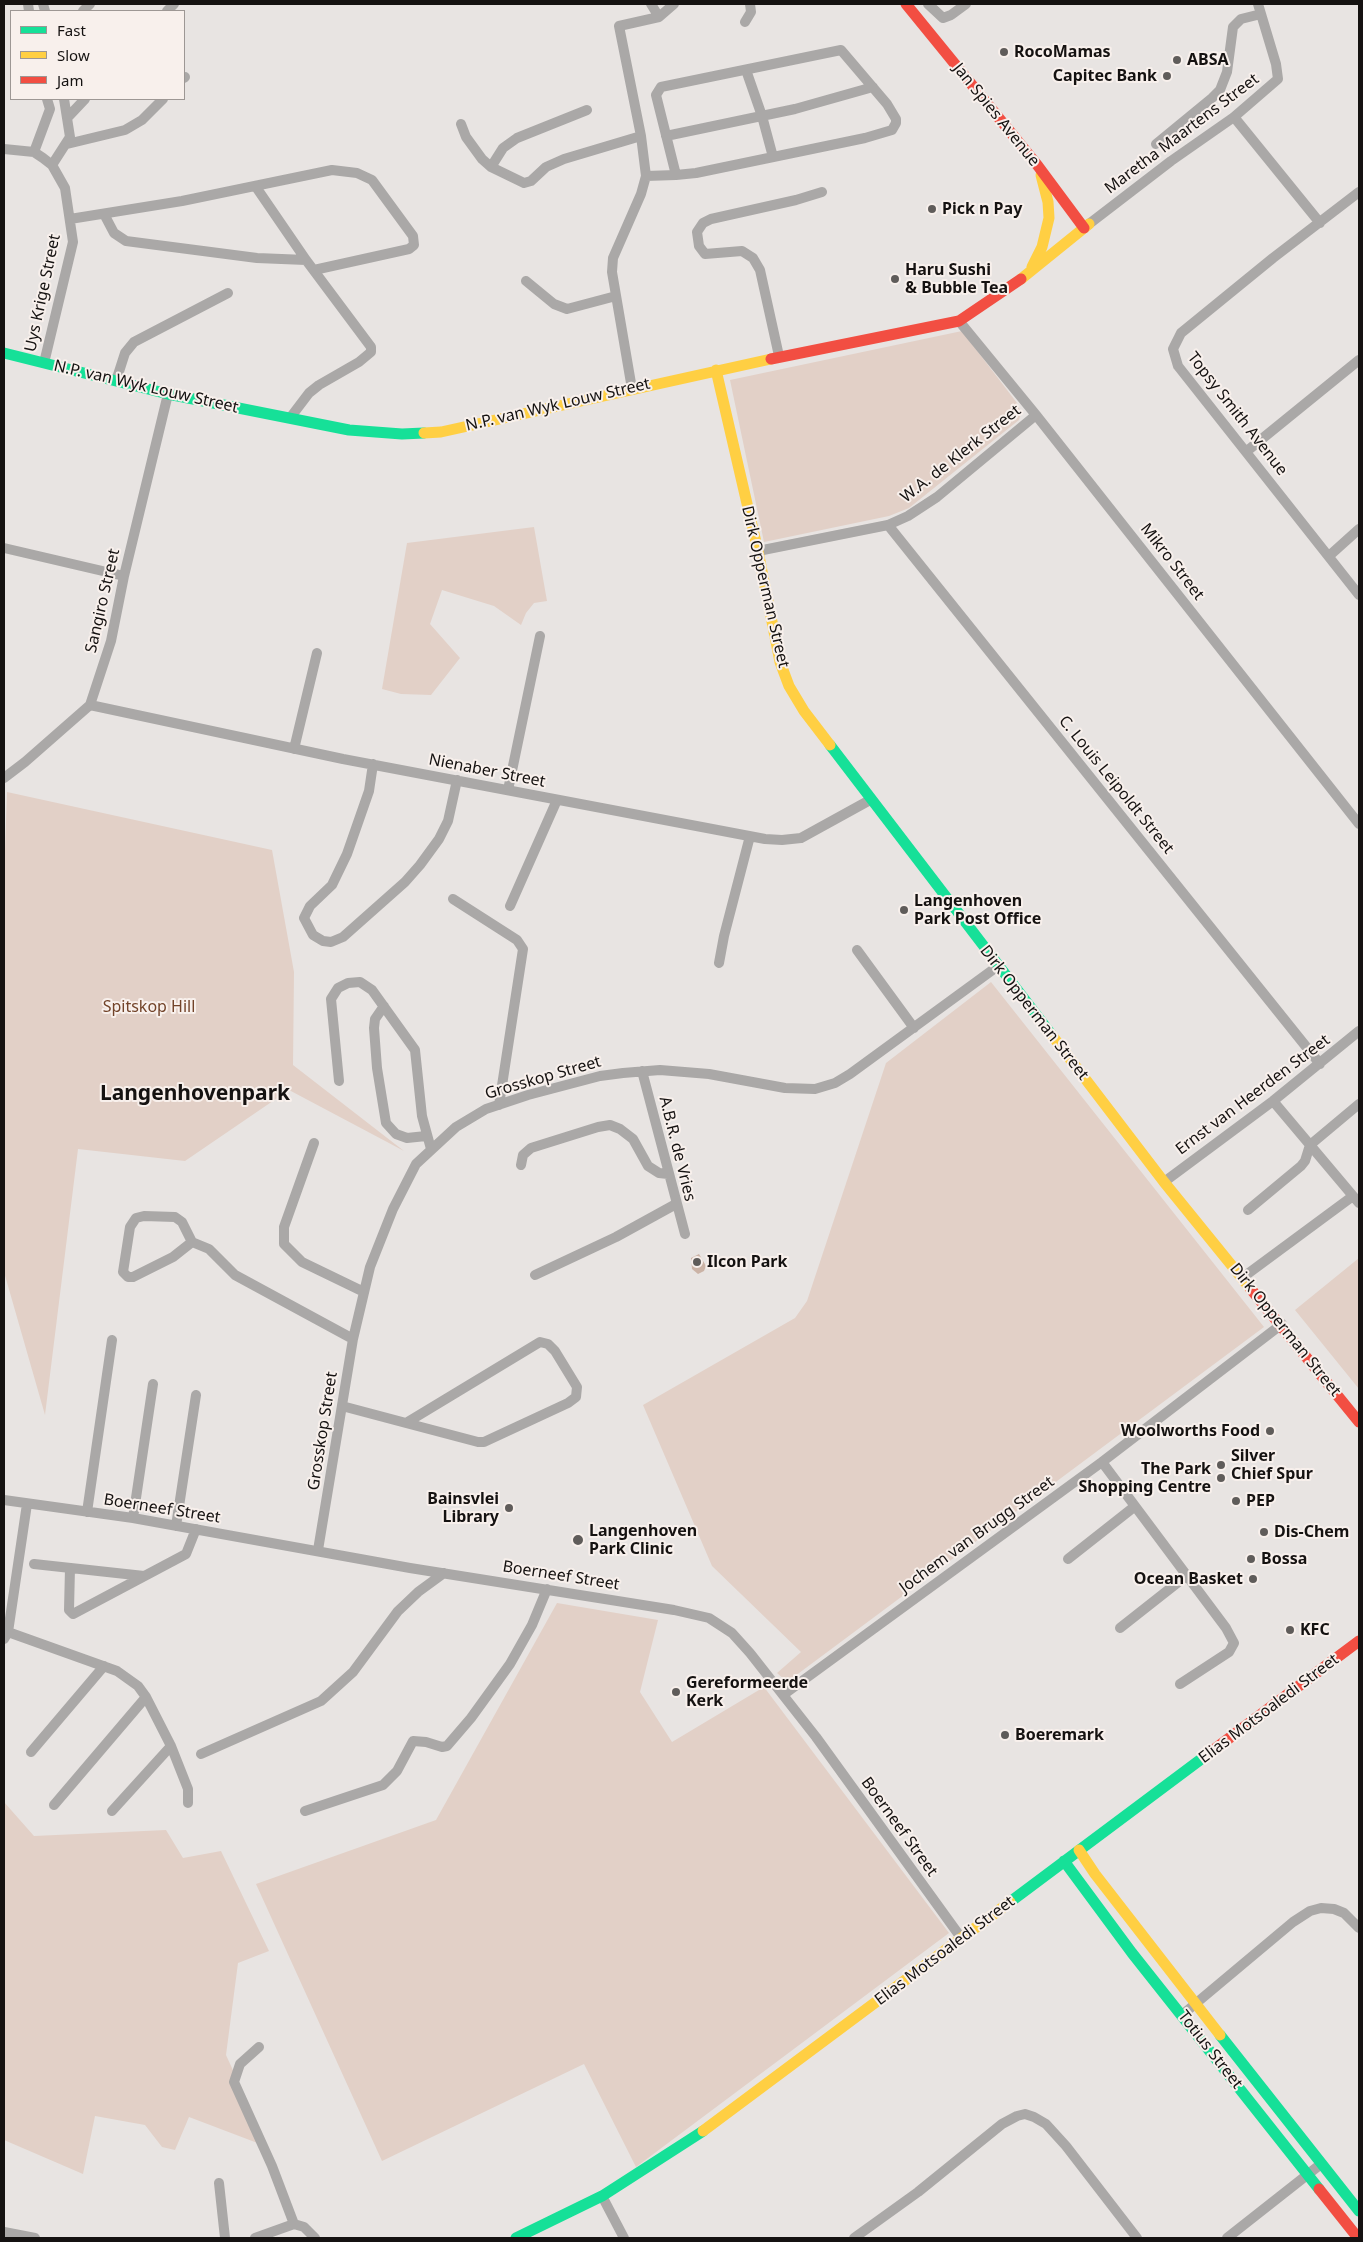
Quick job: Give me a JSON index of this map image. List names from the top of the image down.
{
  "streets": {
    "street": [
      "Jan Spies Avenue",
      "Maretha Maartens Street",
      "Uys Krige Street",
      "N.P. van Wyk Louw Street",
      "Topsy Smith Avenue",
      "W.A. de Klerk Street",
      "Mikro Street",
      "Dirk Opperman Street",
      "Sangiro Street",
      "Nienaber Street",
      "C. Louis Leipoldt Street",
      "Grosskop Street",
      "Ernst van Heerden Street",
      "A.B.R. de Vries",
      "Boerneef Street",
      "Jochem van Brugg Street",
      "Elias Motsoaledi Street",
      "Totius Street"
    ]
  },
  "crossings": [
    ["Jan Spies Avenue", "Maretha Maartens Street"],
    ["Jan Spies Avenue", "N.P. van Wyk Louw Street"],
    ["Maretha Maartens Street", "N.P. van Wyk Louw Street"],
    ["Uys Krige Street", "N.P. van Wyk Louw Street"],
    ["N.P. van Wyk Louw Street", "Mikro Street"],
    ["N.P. van Wyk Louw Street", "Dirk Opperman Street"],
    ["N.P. van Wyk Louw Street", "Sangiro Street"],
    ["W.A. de Klerk Street", "Mikro Street"],
    ["W.A. de Klerk Street", "Dirk Opperman Street"],
    ["W.A. de Klerk Street", "C. Louis Leipoldt Street"],
    ["Dirk Opperman Street", "Nienaber Street"],
    ["Dirk Opperman Street", "Grosskop Street"],
    ["Dirk Opperman Street", "Ernst van Heerden Street"],
    ["Dirk Opperman Street", "Jochem van Brugg Street"],
    ["Sangiro Street", "Nienaber Street"],
    ["C. Louis Leipoldt Street", "Ernst van Heerden Street"],
    ["Grosskop Street", "A.B.R. de Vries"],
    ["Grosskop Street", "Boerneef Street"],
    ["Boerneef Street", "Jochem van Brugg Street"],
    ["Boerneef Street", "Elias Motsoaledi Street"],
    ["Elias Motsoaledi Street", "Totius Street"]
  ],
  "districts": ["Langenhovenpark"],
  "parks": ["Spitskop Hill"],
  "places": [
    "RocoMamas",
    "ABSA",
    "Capitec Bank",
    "Pick n Pay",
    "Haru Sushi & Bubble Tea",
    "Langenhoven Park Post Office",
    "Ilcon Park",
    "Woolworths Food",
    "Silver Chief Spur",
    "The Park Shopping Centre",
    "PEP",
    "Bainsvlei Library",
    "Dis-Chem",
    "Langenhoven Park Clinic",
    "Bossa",
    "Ocean Basket",
    "KFC",
    "Gereformeerde Kerk",
    "Boeremark"
  ],
  "legend": ["Fast", "Slow", "Jam"]
}
